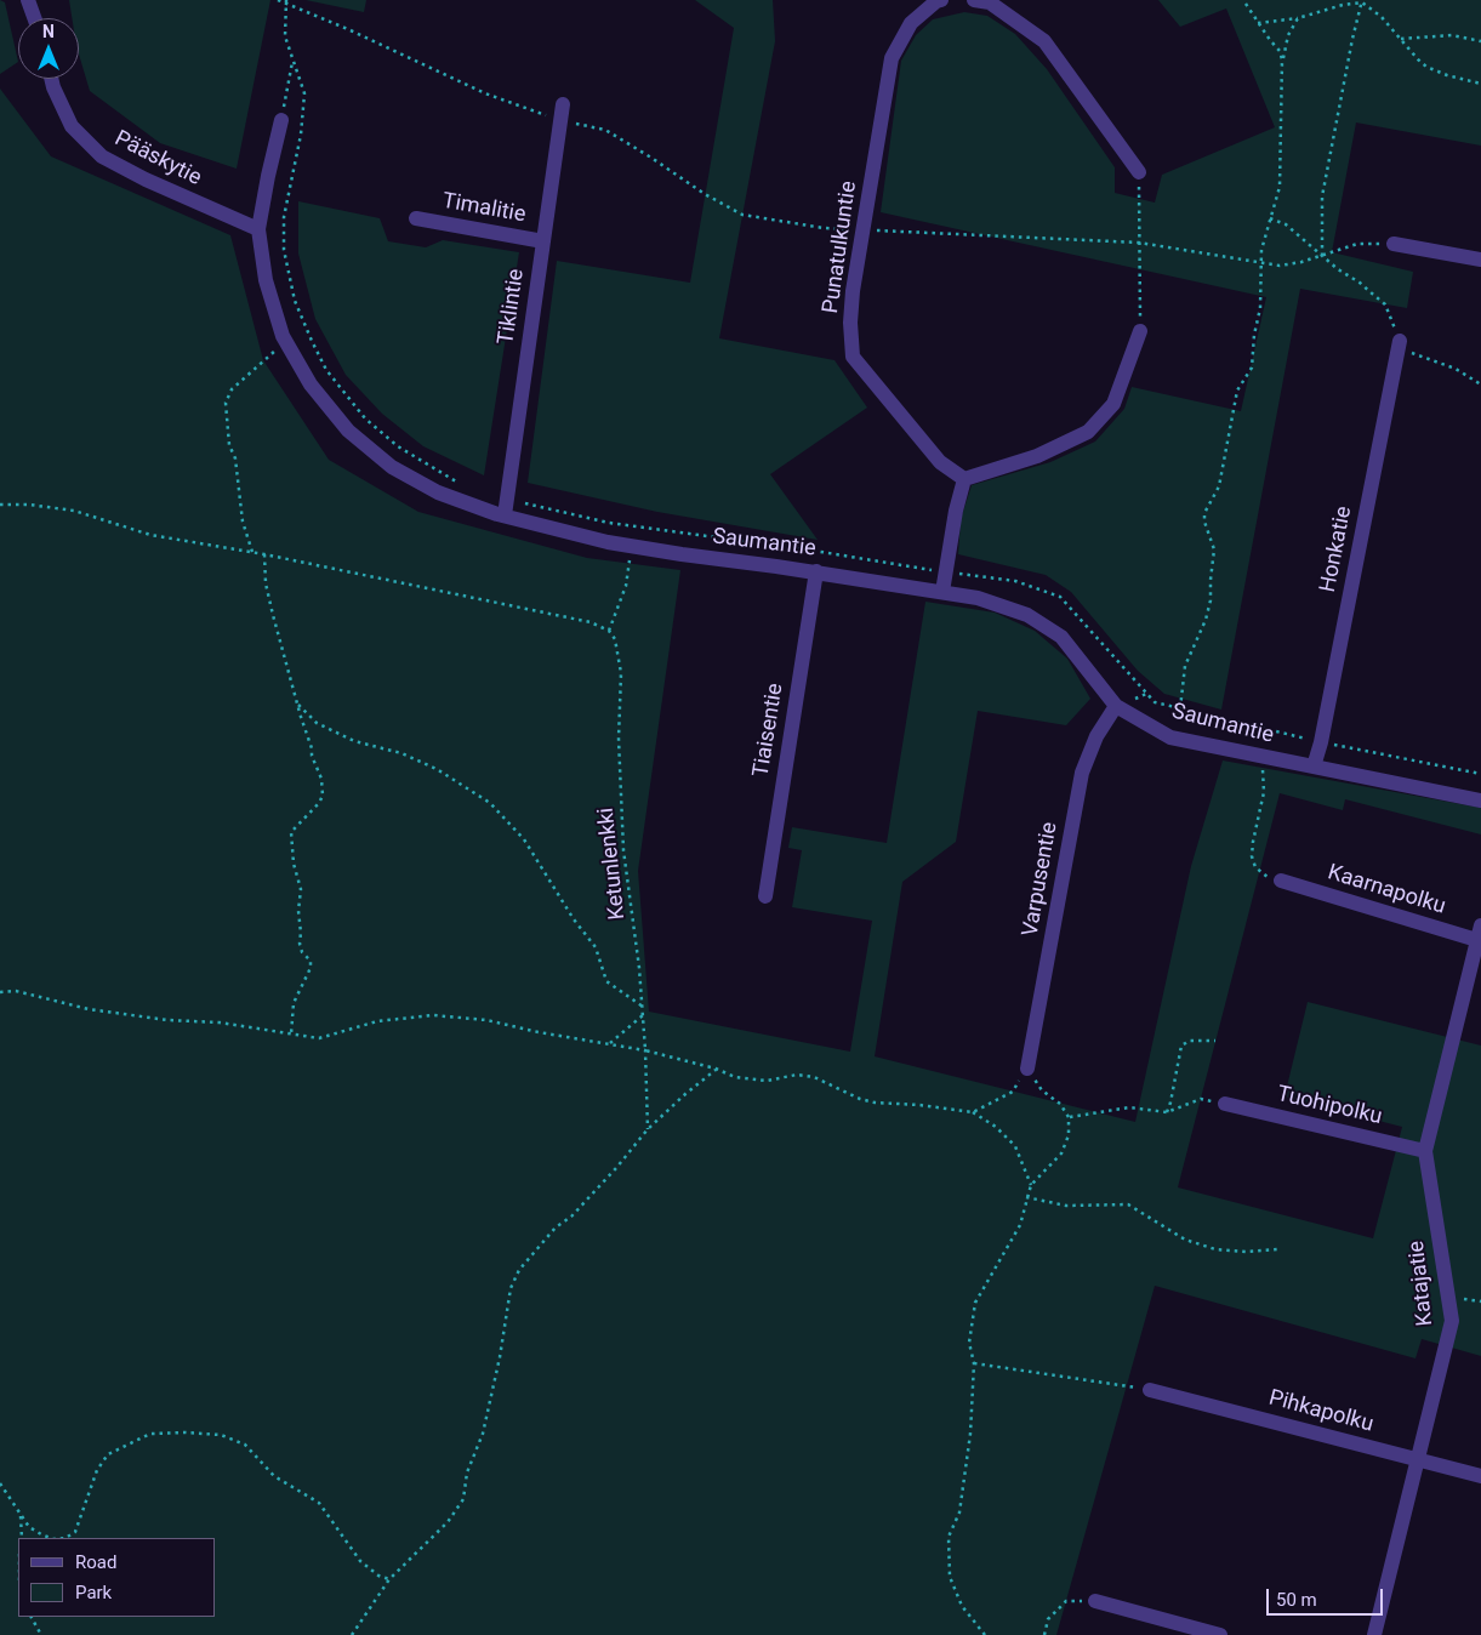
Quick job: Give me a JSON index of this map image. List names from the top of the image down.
{
  "streets": {
    "street": [
      "Pääskytie",
      "Timalitie",
      "Punatulkuntie",
      "Tiklintie",
      "Saumantie",
      "Honkatie",
      "Tiaisentie",
      "Varpusentie",
      "Kaarnapolku",
      "Tuohipolku",
      "Katajatie",
      "Pihkapolku"
    ],
    "path": ["Ketunlenkki"]
  },
  "crossings": [
    ["Pääskytie", "Saumantie"],
    ["Timalitie", "Tiklintie"],
    ["Tiklintie", "Saumantie"],
    ["Saumantie", "Honkatie"],
    ["Saumantie", "Tiaisentie"],
    ["Saumantie", "Varpusentie"],
    ["Kaarnapolku", "Katajatie"],
    ["Tuohipolku", "Katajatie"],
    ["Katajatie", "Pihkapolku"]
  ],
  "legend": ["Road", "Park"],
  "scale_bar": "50 m",
  "north": "top"
}
